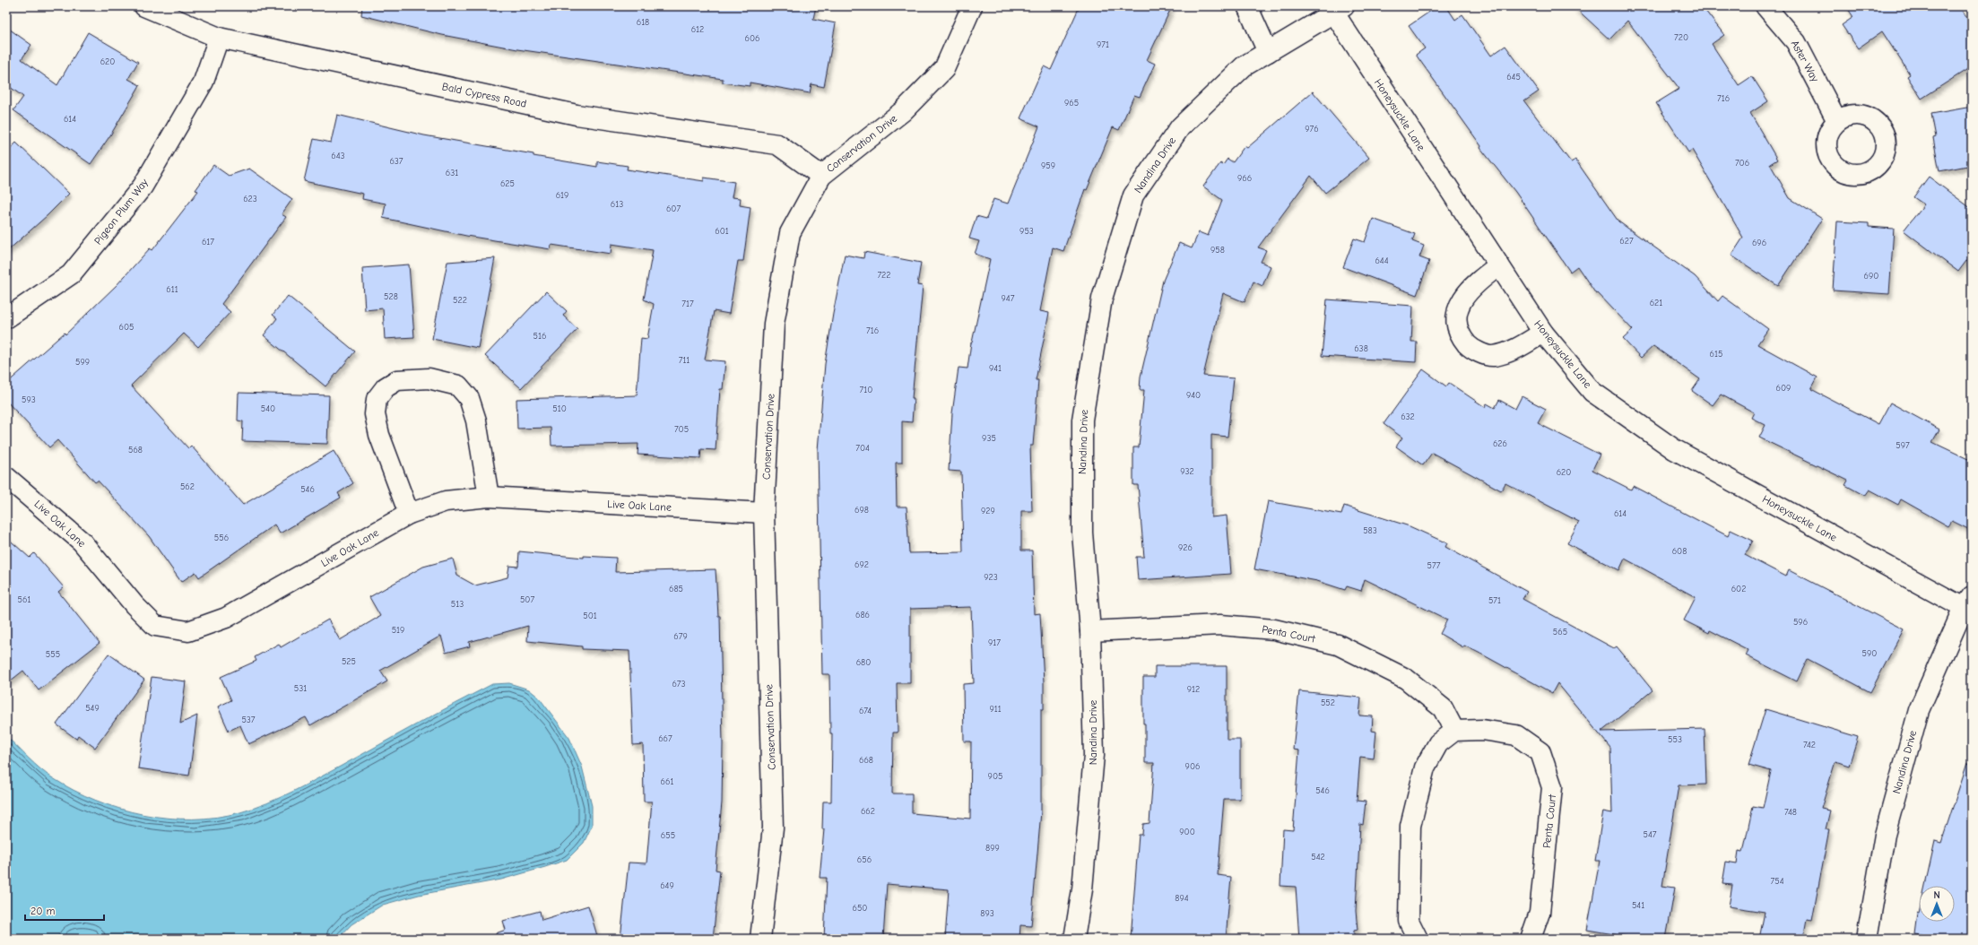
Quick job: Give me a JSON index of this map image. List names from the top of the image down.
{
  "streets": {
    "street": [
      "Aster Way",
      "Bald Cypress Road",
      "Honeysuckle Lane",
      "Conservation Drive",
      "Nandina Drive",
      "Pigeon Plum Way",
      "Live Oak Lane",
      "Penta Court"
    ]
  },
  "crossings": [
    ["Bald Cypress Road", "Conservation Drive"],
    ["Bald Cypress Road", "Pigeon Plum Way"],
    ["Honeysuckle Lane", "Nandina Drive"],
    ["Conservation Drive", "Live Oak Lane"],
    ["Nandina Drive", "Penta Court"]
  ],
  "house_numbers": [
    "618",
    "612",
    "720",
    "606",
    "971",
    "620",
    "645",
    "716",
    "965",
    "614",
    "976",
    "643",
    "637",
    "706",
    "959",
    "631",
    "966",
    "625",
    "619",
    "623",
    "613",
    "607",
    "601",
    "953",
    "627",
    "617",
    "696",
    "958",
    "644",
    "722",
    "690",
    "611",
    "528",
    "947",
    "522",
    "621",
    "717",
    "605",
    "716",
    "516",
    "638",
    "615",
    "711",
    "599",
    "941",
    "609",
    "710",
    "940",
    "593",
    "540",
    "510",
    "632",
    "705",
    "935",
    "626",
    "597",
    "704",
    "568",
    "932",
    "620",
    "562",
    "546",
    "698",
    "929",
    "614",
    "583",
    "556",
    "926",
    "608",
    "692",
    "577",
    "923",
    "685",
    "602",
    "561",
    "507",
    "571",
    "513",
    "686",
    "501",
    "596",
    "519",
    "565",
    "679",
    "917",
    "590",
    "555",
    "525",
    "680",
    "673",
    "531",
    "912",
    "552",
    "549",
    "911",
    "674",
    "537",
    "667",
    "553",
    "742",
    "668",
    "906",
    "905",
    "661",
    "546",
    "662",
    "748",
    "900",
    "547",
    "655",
    "899",
    "542",
    "656",
    "754",
    "649",
    "894",
    "541",
    "650",
    "893"
  ],
  "scale_bar": "20 m",
  "north": "top"
}
